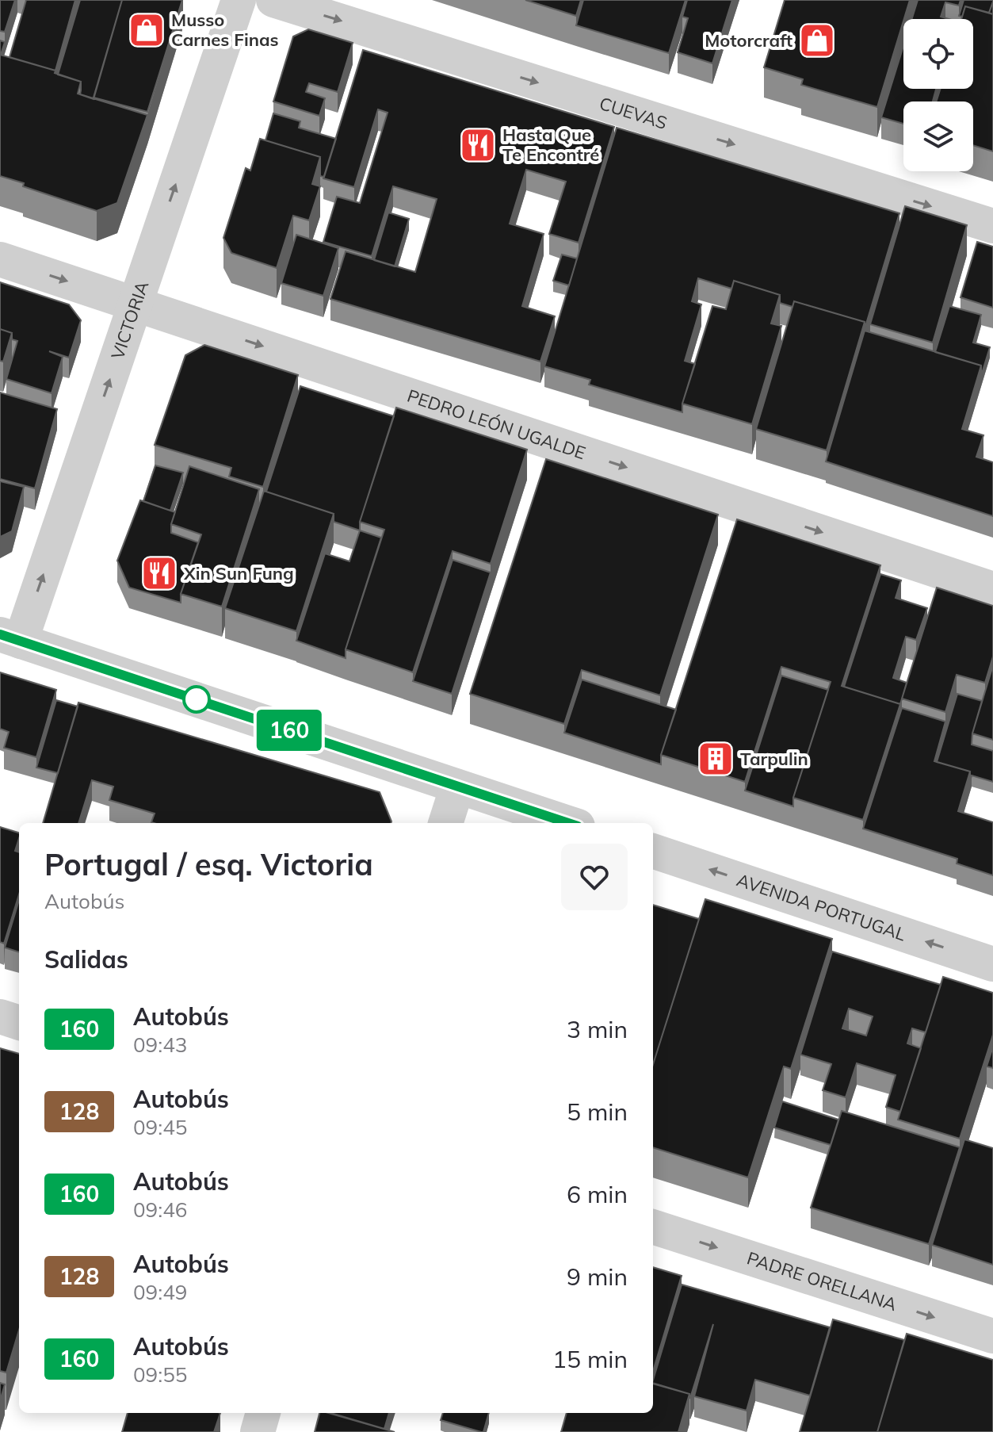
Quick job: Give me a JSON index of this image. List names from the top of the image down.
{
  "streets": {
    "street": [
      "CUEVAS",
      "VICTORIA",
      "PEDRO LEÓN UGALDE",
      "AVENIDA PORTUGAL",
      "PADRE ORELLANA"
    ]
  },
  "crossings": [
    ["VICTORIA", "PEDRO LEÓN UGALDE"]
  ],
  "one_way": [
    "CUEVAS",
    "VICTORIA",
    "PEDRO LEÓN UGALDE",
    "AVENIDA PORTUGAL",
    "PADRE ORELLANA"
  ],
  "places": {
    "shop": ["Musso Carnes Finas", "Motorcraft"],
    "restaurant": ["Hasta Que Te Encontré", "Xin Sun Fung"],
    "building": ["Tarpulin"]
  },
  "lines": ["bus line 160"],
  "page": {
    "on_map": "160",
    "heading": [
      ["Portugal / esq. Victoria", "Autobús"],
      "Salidas"
    ],
    "list": [
      {
        "mark": "160",
        "name": "Autobús",
        "note": "09:43",
        "value": "3 min"
      },
      {
        "mark": "128",
        "name": "Autobús",
        "note": "09:45",
        "value": "5 min"
      },
      {
        "mark": "160",
        "name": "Autobús",
        "note": "09:46",
        "value": "6 min"
      },
      {
        "mark": "128",
        "name": "Autobús",
        "note": "09:49",
        "value": "9 min"
      },
      {
        "mark": "160",
        "name": "Autobús",
        "note": "09:55",
        "value": "15 min"
      }
    ]
  }
}
